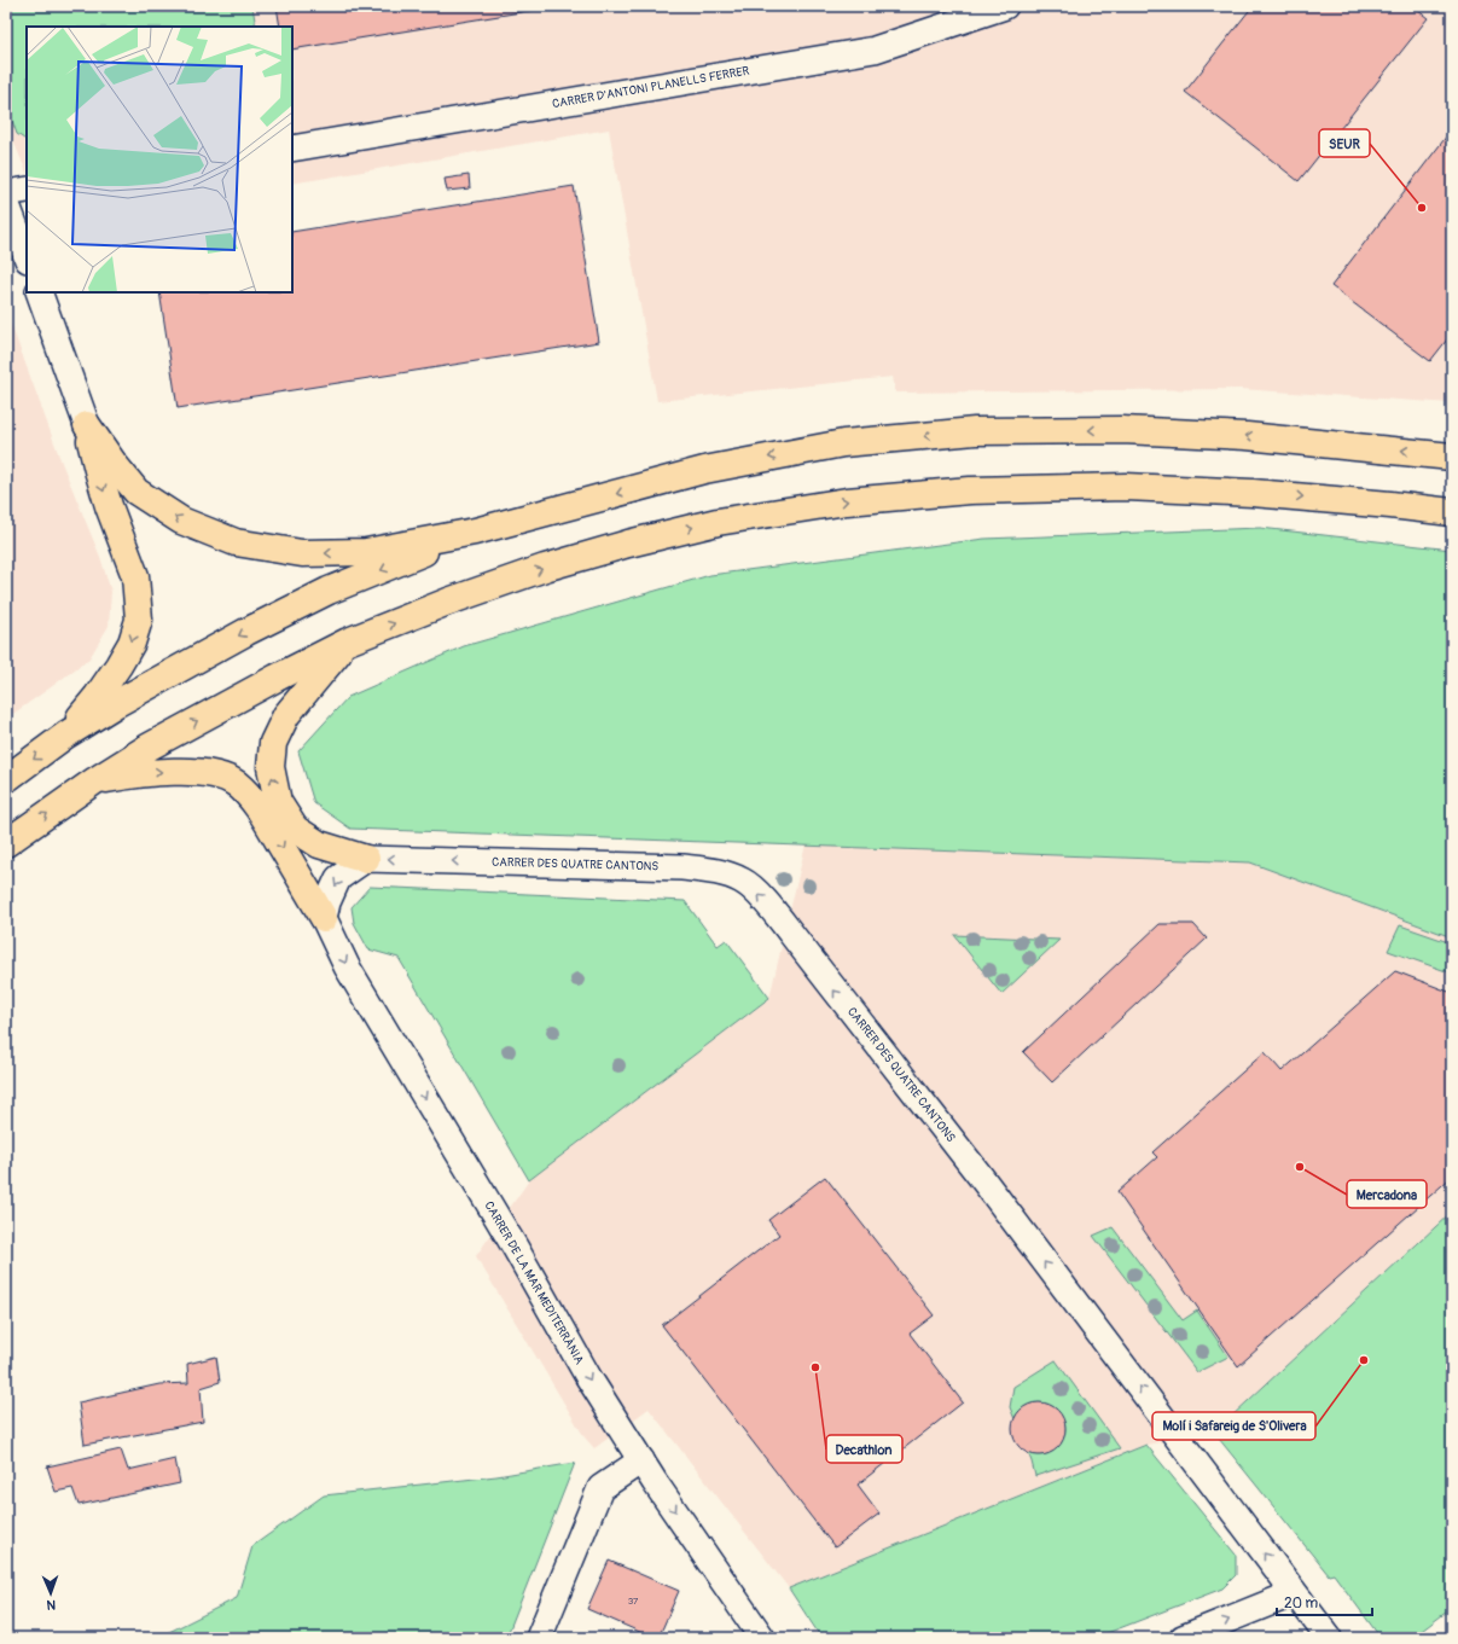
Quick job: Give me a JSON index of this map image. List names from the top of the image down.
{
  "streets": {
    "street": ["CARRER D'ANTONI PLANELLS FERRER", "CARRER DES QUATRE CANTONS", "CARRER DE LA MAR MEDITERRÀNIA"]
  },
  "one_way": ["CARRER DES QUATRE CANTONS", "CARRER DE LA MAR MEDITERRÀNIA"],
  "places": [
    "SEUR",
    "Mercadona",
    "Molí i Safareig de S'Olivera",
    "Decathlon"
  ],
  "house_numbers": ["37"],
  "scale_bar": "20 m",
  "north": "bottom"
}
